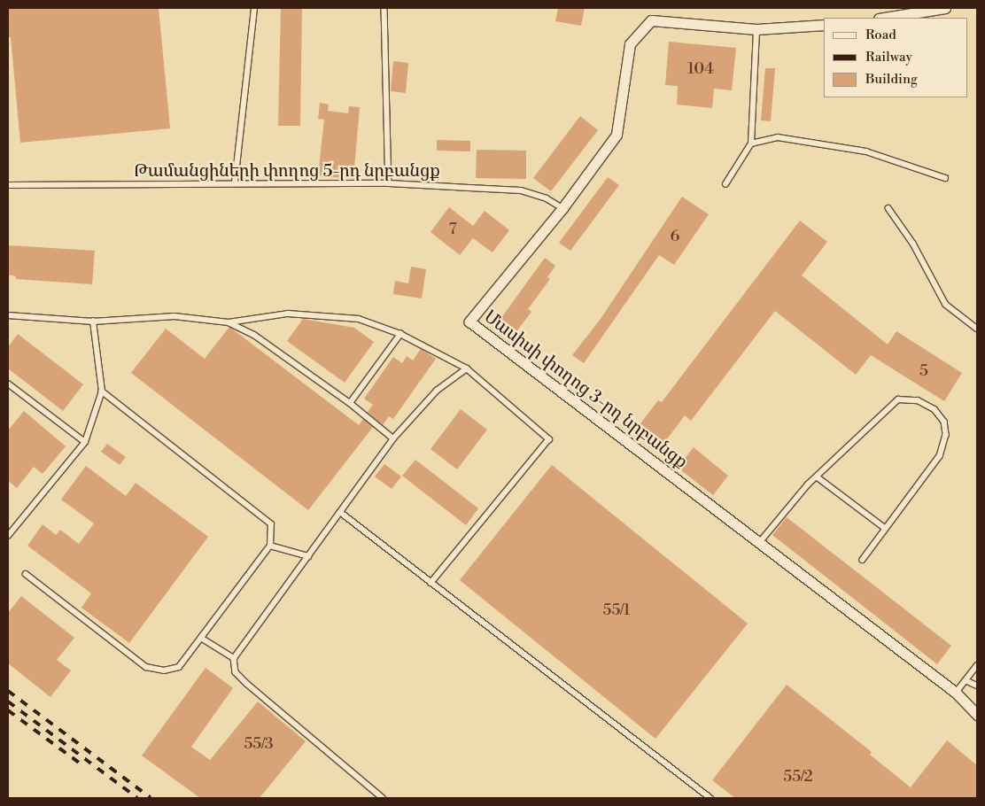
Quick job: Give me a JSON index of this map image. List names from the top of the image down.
{
  "streets": {
    "street": ["Մասիսի փողոց 3-րդ նրբանցք"],
    "lane": ["Թամանցիների փողոց 5-րդ նրբանցք"]
  },
  "crossings": [
    ["Թամանցիների փողոց 5-րդ նրբանցք", "Մասիսի փողոց 3-րդ նրբանցք"]
  ],
  "house_numbers": [
    "104",
    "7",
    "6",
    "5",
    "55/1",
    "55/3",
    "55/2"
  ],
  "legend": ["Road", "Railway", "Building"]
}
